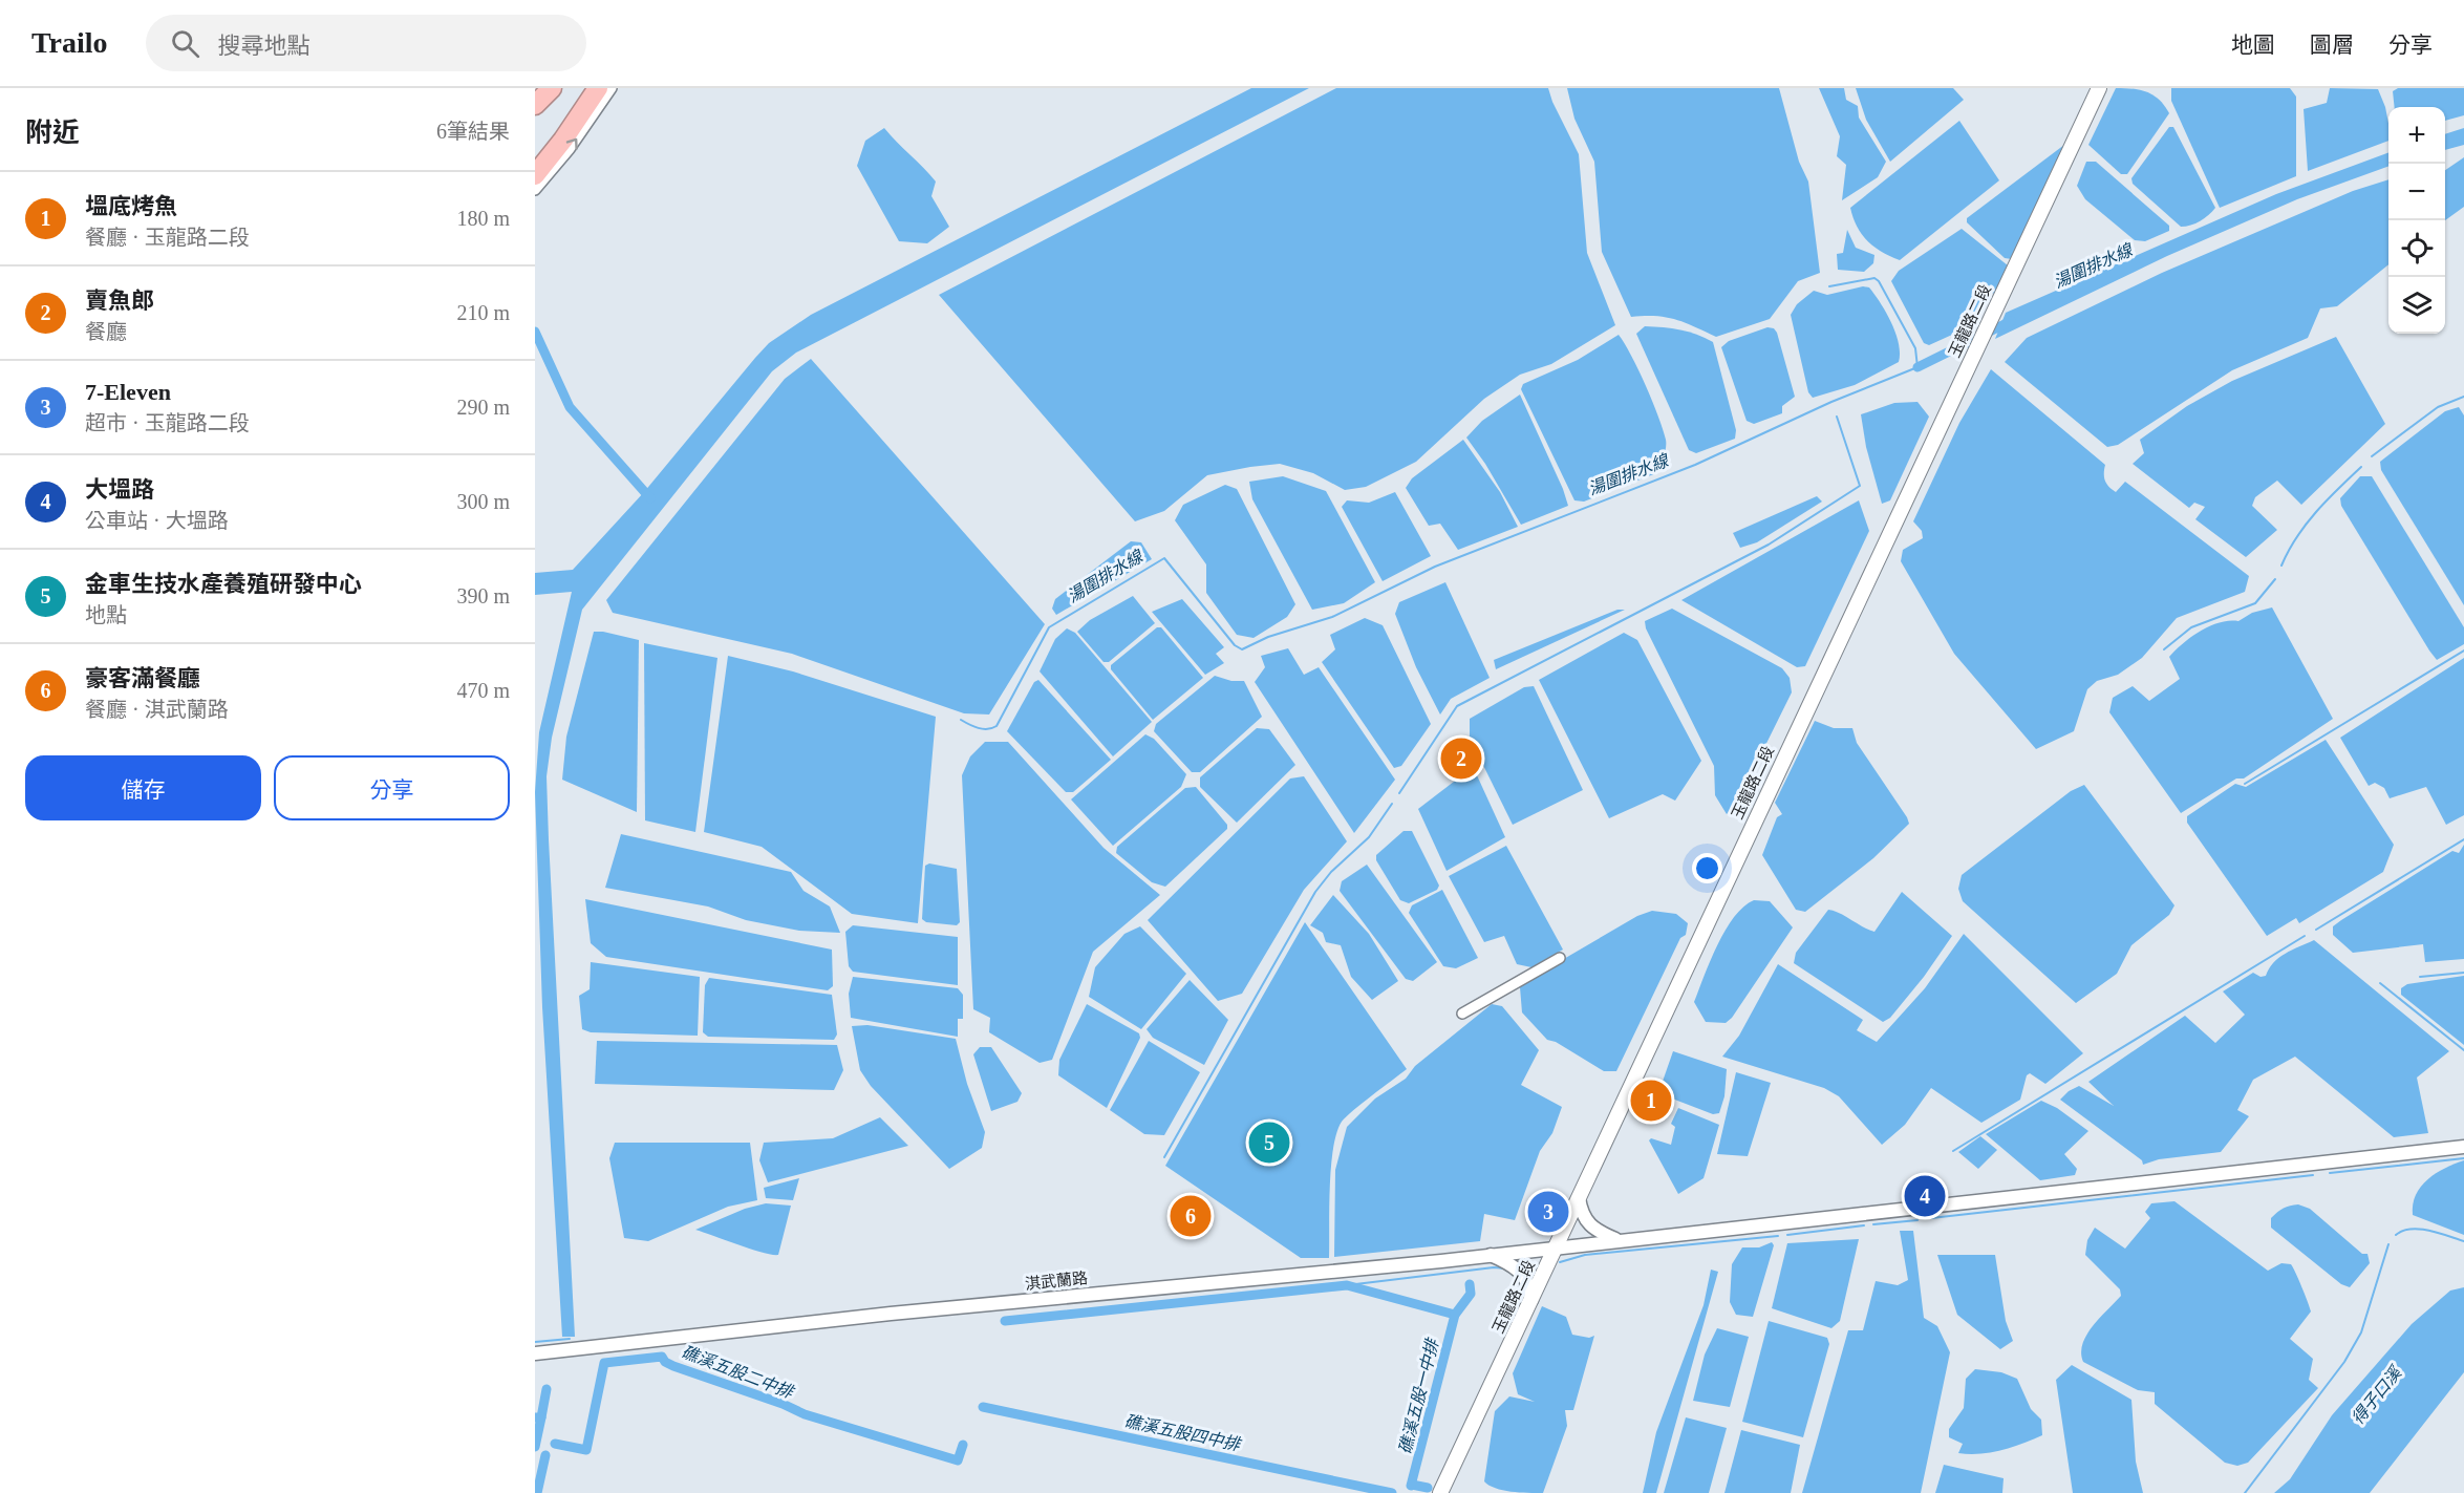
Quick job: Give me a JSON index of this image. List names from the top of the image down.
{
  "streets": {
    "main road": ["玉龍路二段"],
    "street": ["淇武蘭路"]
  },
  "crossings": [
    ["玉龍路二段", "淇武蘭路"]
  ],
  "water": [
    "湯圍排水線",
    "礁溪五股二中排",
    "得子口溪",
    "礁溪五股一中排",
    "礁溪五股四中排"
  ],
  "page": {
    "header": "Trailo",
    "search": "搜尋地點",
    "nav": ["地圖", "圖層", "分享"],
    "heading": ["附近", "6筆結果"],
    "map_buttons": ["+", "−"],
    "list": [
      {
        "mark": "1",
        "name": "塭底烤魚",
        "note": "餐廳 · 玉龍路二段",
        "value": "180 m"
      },
      {
        "mark": "2",
        "name": "賣魚郎",
        "note": "餐廳",
        "value": "210 m"
      },
      {
        "mark": "3",
        "name": "7-Eleven",
        "note": "超市 · 玉龍路二段",
        "value": "290 m"
      },
      {
        "mark": "4",
        "name": "大塭路",
        "note": "公車站 · 大塭路",
        "value": "300 m"
      },
      {
        "mark": "5",
        "name": "金車生技水產養殖研發中心",
        "note": "地點",
        "value": "390 m"
      },
      {
        "mark": "6",
        "name": "豪客滿餐廳",
        "note": "餐廳 · 淇武蘭路",
        "value": "470 m"
      }
    ],
    "pins": [
      "2",
      "1",
      "5",
      "4",
      "3",
      "6"
    ],
    "buttons": ["儲存", "分享"]
  }
}
